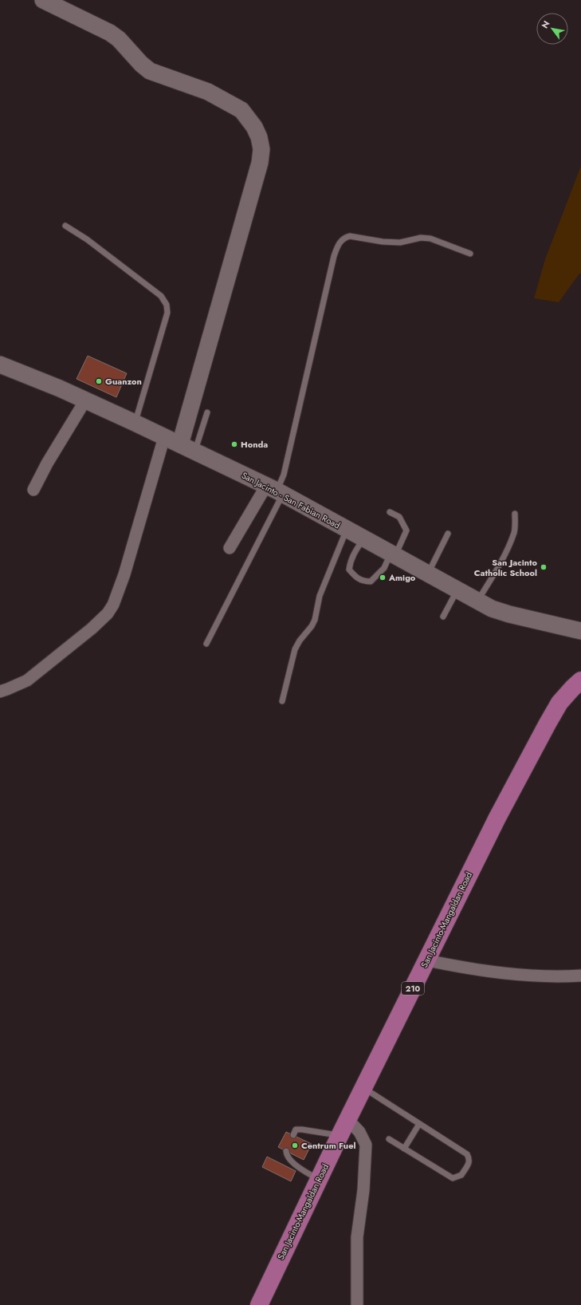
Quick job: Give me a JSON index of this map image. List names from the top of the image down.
{
  "streets": {
    "main road": ["San Jacinto-Mangaldan Road", "210"],
    "street": ["San Jacinto - San Fabian Road"]
  },
  "places": [
    "Guanzon",
    "Honda",
    "San Jacinto Catholic School",
    "Amigo",
    "Centrum Fuel"
  ],
  "north": "top left"
}
